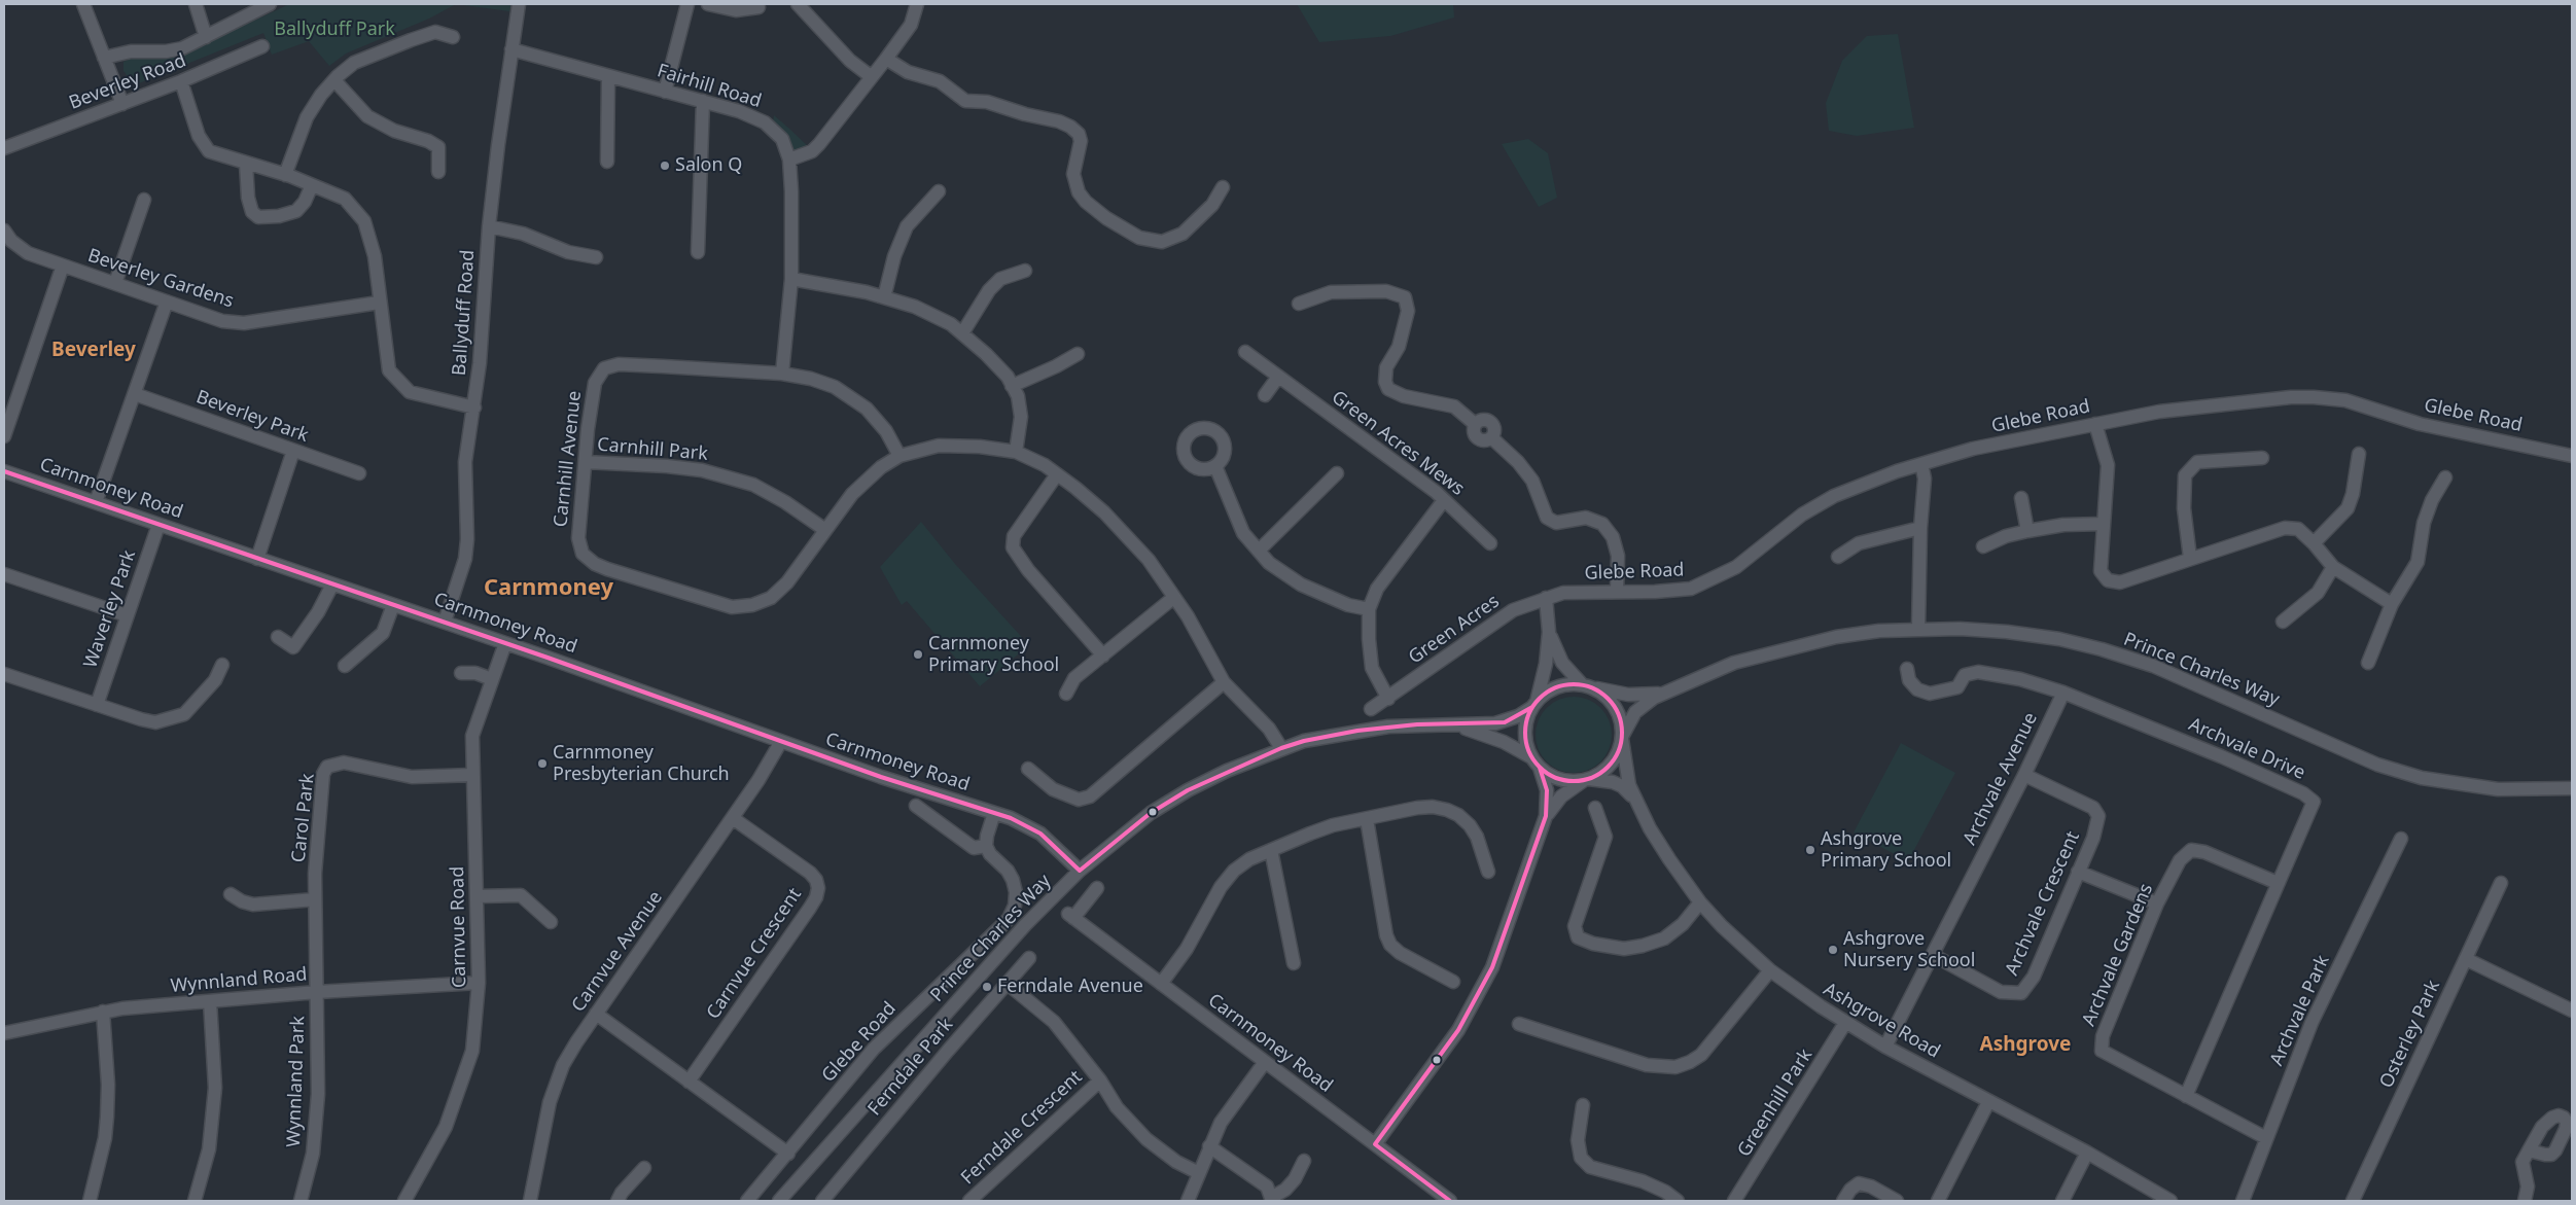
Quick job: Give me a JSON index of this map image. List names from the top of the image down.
{
  "streets": {
    "street": [
      "Beverley Road",
      "Fairhill Road",
      "Beverley Gardens",
      "Ballyduff Road",
      "Glebe Road",
      "Beverley Park",
      "Green Acres Mews",
      "Carnhill Park",
      "Carnhill Avenue",
      "Carnmoney Road",
      "Waverley Park",
      "Green Acres",
      "Prince Charles Way",
      "Archvale Drive",
      "Archvale Avenue",
      "Carol Park",
      "Archvale Crescent",
      "Carnvue Road",
      "Carnvue Avenue",
      "Carnvue Crescent",
      "Archvale Gardens",
      "Wynnland Road",
      "Archvale Park",
      "Ashgrove Road",
      "Osterley Park",
      "Ferndale Park",
      "Wynnland Park",
      "Greenhill Park",
      "Ferndale Crescent"
    ]
  },
  "crossings": [
    ["Fairhill Road", "Ballyduff Road"],
    ["Fairhill Road", "Carnhill Avenue"],
    ["Ballyduff Road", "Carnmoney Road"],
    ["Glebe Road", "Carnmoney Road"],
    ["Glebe Road", "Green Acres"],
    ["Carnhill Park", "Carnhill Avenue"],
    ["Carnmoney Road", "Waverley Park"],
    ["Carnmoney Road", "Prince Charles Way"],
    ["Carnmoney Road", "Carnvue Road"],
    ["Carnmoney Road", "Carnvue Avenue"],
    ["Prince Charles Way", "Ashgrove Road"],
    ["Archvale Drive", "Archvale Avenue"],
    ["Archvale Drive", "Archvale Gardens"],
    ["Archvale Avenue", "Archvale Crescent"],
    ["Archvale Avenue", "Ashgrove Road"],
    ["Carol Park", "Carnvue Road"],
    ["Carol Park", "Wynnland Road"],
    ["Carol Park", "Wynnland Park"],
    ["Carnvue Road", "Wynnland Road"],
    ["Carnvue Avenue", "Carnvue Crescent"],
    ["Archvale Gardens", "Archvale Park"],
    ["Wynnland Road", "Wynnland Park"],
    ["Ashgrove Road", "Greenhill Park"]
  ],
  "districts": ["Beverley", "Carnmoney", "Ashgrove"],
  "parks": ["Ballyduff Park"],
  "places": [
    "Salon Q",
    "Carnmoney Primary School",
    "Carnmoney Presbyterian Church",
    "Ashgrove Primary School",
    "Ashgrove Nursery School",
    "Ferndale Avenue"
  ]
}
